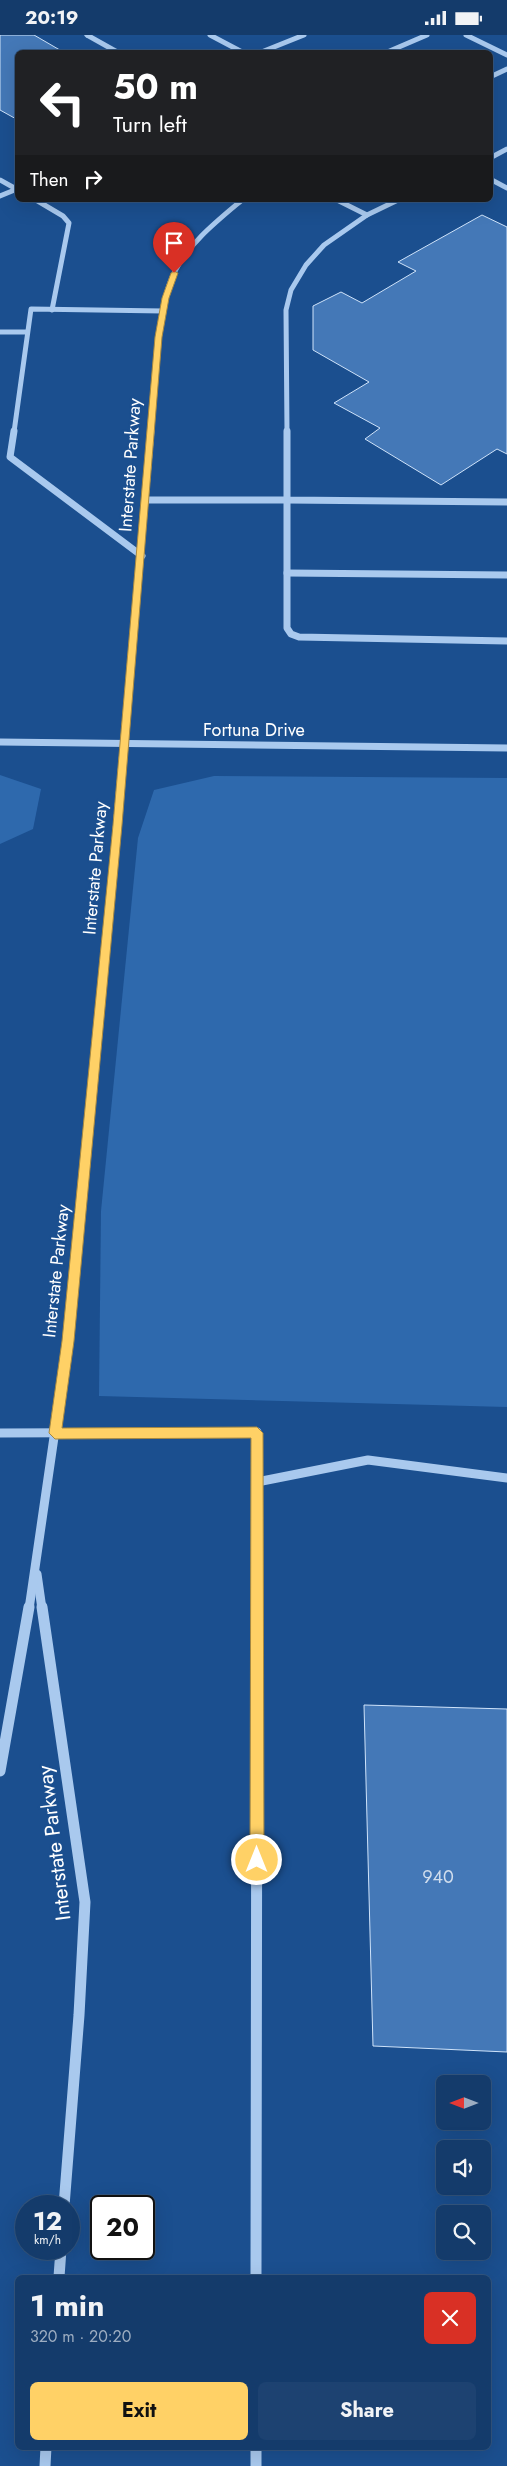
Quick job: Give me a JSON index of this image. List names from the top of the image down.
{
  "streets": {
    "street": ["Interstate Parkway", "Fortuna Drive"]
  },
  "crossings": [
    ["Interstate Parkway", "Fortuna Drive"]
  ],
  "house_numbers": ["940"],
  "north": "left",
  "page": {
    "status": "20:19",
    "turn": ["50 m", "Turn left"],
    "then": "Then",
    "speed": "12 km/h",
    "limit": "20",
    "heading": ["1 min", "320 m · 20:20"],
    "buttons": ["Exit", "Share"]
  }
}
